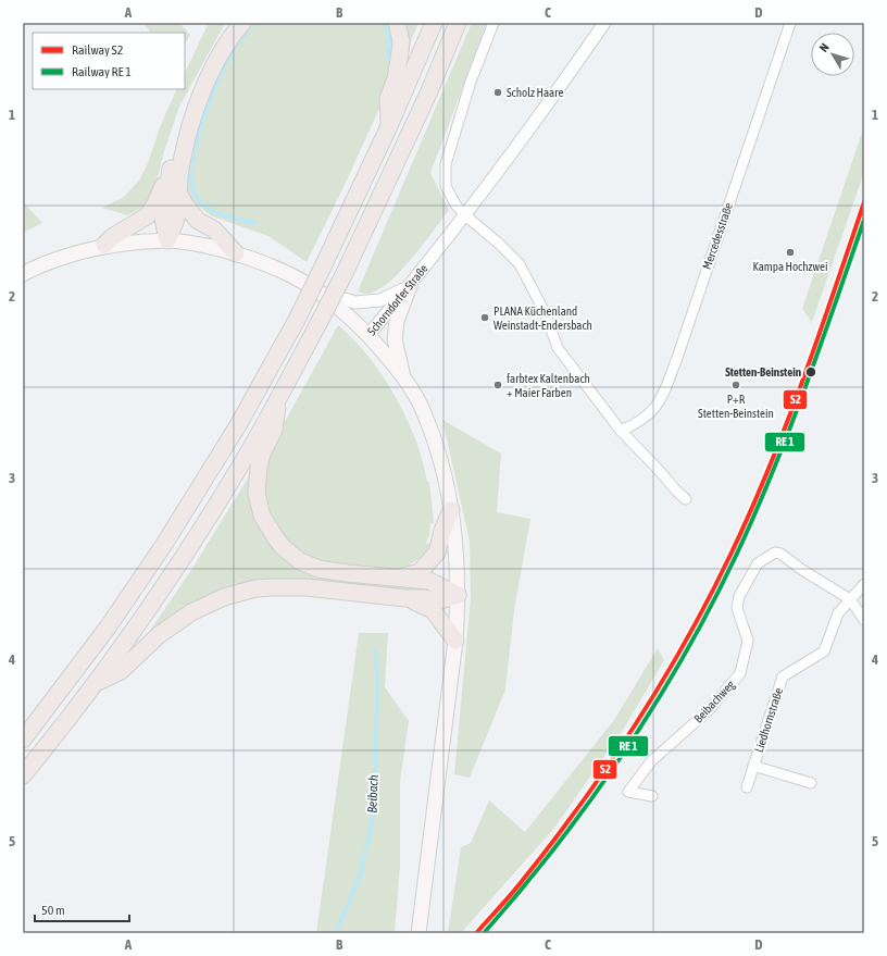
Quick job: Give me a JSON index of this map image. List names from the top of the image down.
{
  "streets": {
    "main road": ["Schorndorfer Straße"],
    "street": ["Mercedesstraße", "Beibachweg", "Liedhornstraße"]
  },
  "crossings": [
    ["Beibachweg", "Liedhornstraße"]
  ],
  "water": ["Beibach"],
  "places": [
    "Scholz Haare",
    "Kampa Hochzwei",
    "PLANA Küchenland Weinstadt-Endersbach",
    "Stetten-Beinstein",
    "farbtex Kaltenbach + Maier Farben",
    "P+R Stetten-Beinstein"
  ],
  "lines": ["rail line S2"],
  "legend": ["Railway S2", "Railway RE 1"],
  "scale_bar": "50 m",
  "north": "top left",
  "grid": {
    "columns": [
      "A",
      "B",
      "C",
      "D"
    ],
    "rows": [
      "1",
      "2",
      "3",
      "4",
      "5"
    ]
  }
}
